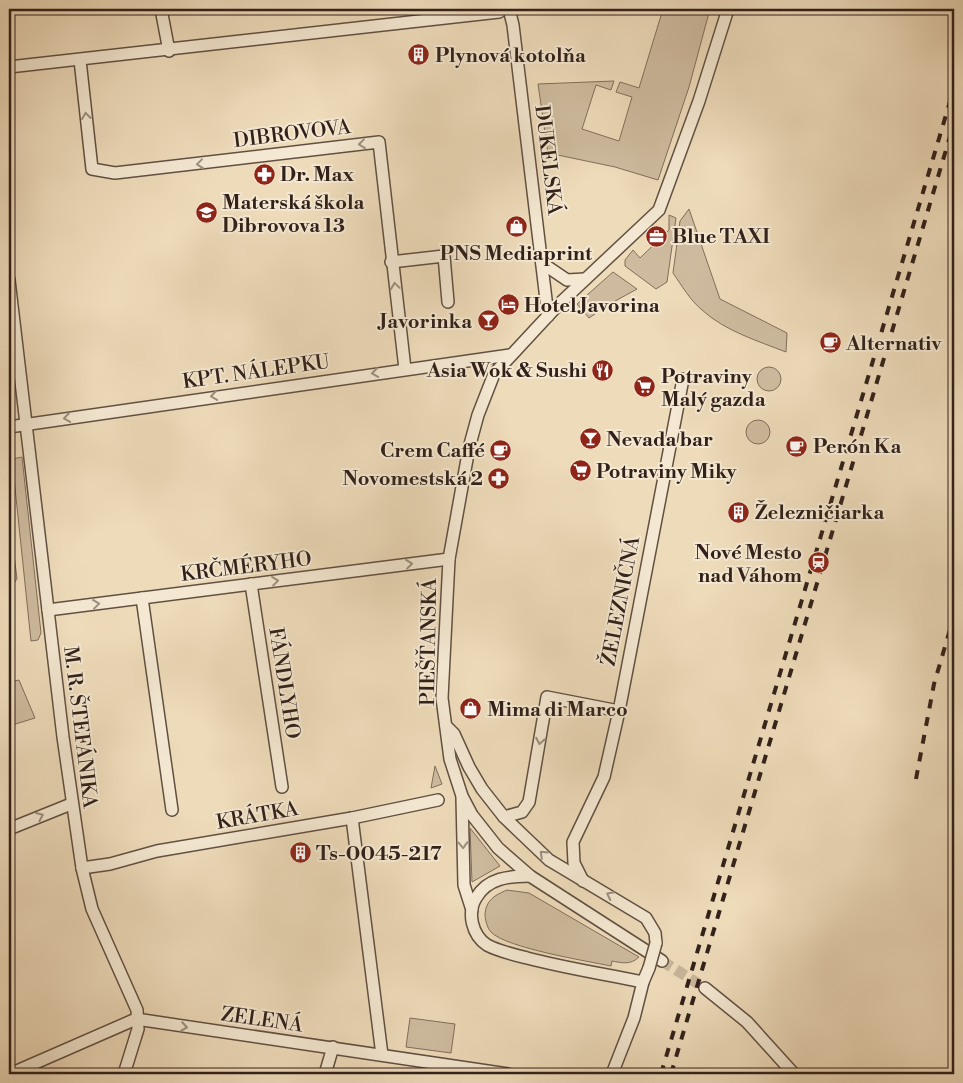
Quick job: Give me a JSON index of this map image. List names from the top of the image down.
{
  "streets": {
    "street": [
      "DIBROVOVA",
      "DUKELSKÁ",
      "KPT. NÁLEPKU",
      "KRČMÉRYHO",
      "ŽELEZNIČNÁ",
      "PIEŠŤANSKÁ",
      "FÁNDLYHO",
      "M. R. ŠTEFÁNIKA",
      "KRÁTKA",
      "ZELENÁ"
    ]
  },
  "crossings": [
    ["DIBROVOVA", "KPT. NÁLEPKU"],
    ["DUKELSKÁ", "PIEŠŤANSKÁ"],
    ["KPT. NÁLEPKU", "PIEŠŤANSKÁ"],
    ["KPT. NÁLEPKU", "M. R. ŠTEFÁNIKA"],
    ["KRČMÉRYHO", "PIEŠŤANSKÁ"],
    ["KRČMÉRYHO", "FÁNDLYHO"],
    ["KRČMÉRYHO", "M. R. ŠTEFÁNIKA"],
    ["M. R. ŠTEFÁNIKA", "KRÁTKA"],
    ["M. R. ŠTEFÁNIKA", "ZELENÁ"]
  ],
  "one_way": ["KPT. NÁLEPKU", "KRČMÉRYHO", "ZELENÁ"],
  "places": {
    "building": ["Plynová kotolňa", "Železničiarka", "Ts-0045-217"],
    "pharmacy": ["Dr. Max", "Novomestská 2"],
    "school or university": ["Materská škola Dibrovova 13"],
    "shop": ["PNS Mediaprint", "Mima di Marco"],
    "office": ["Blue TAXI"],
    "hotel": ["Hotel Javorina"],
    "bar": ["Javorinka", "Nevada bar"],
    "cafe": ["Alternativ", "Perón Ka", "Crem Caffé"],
    "restaurant": ["Asia Wok & Sushi"],
    "supermarket": ["Potraviny Malý gazda", "Potraviny Miky"],
    "station": ["Nové Mesto nad Váhom"]
  }
}
